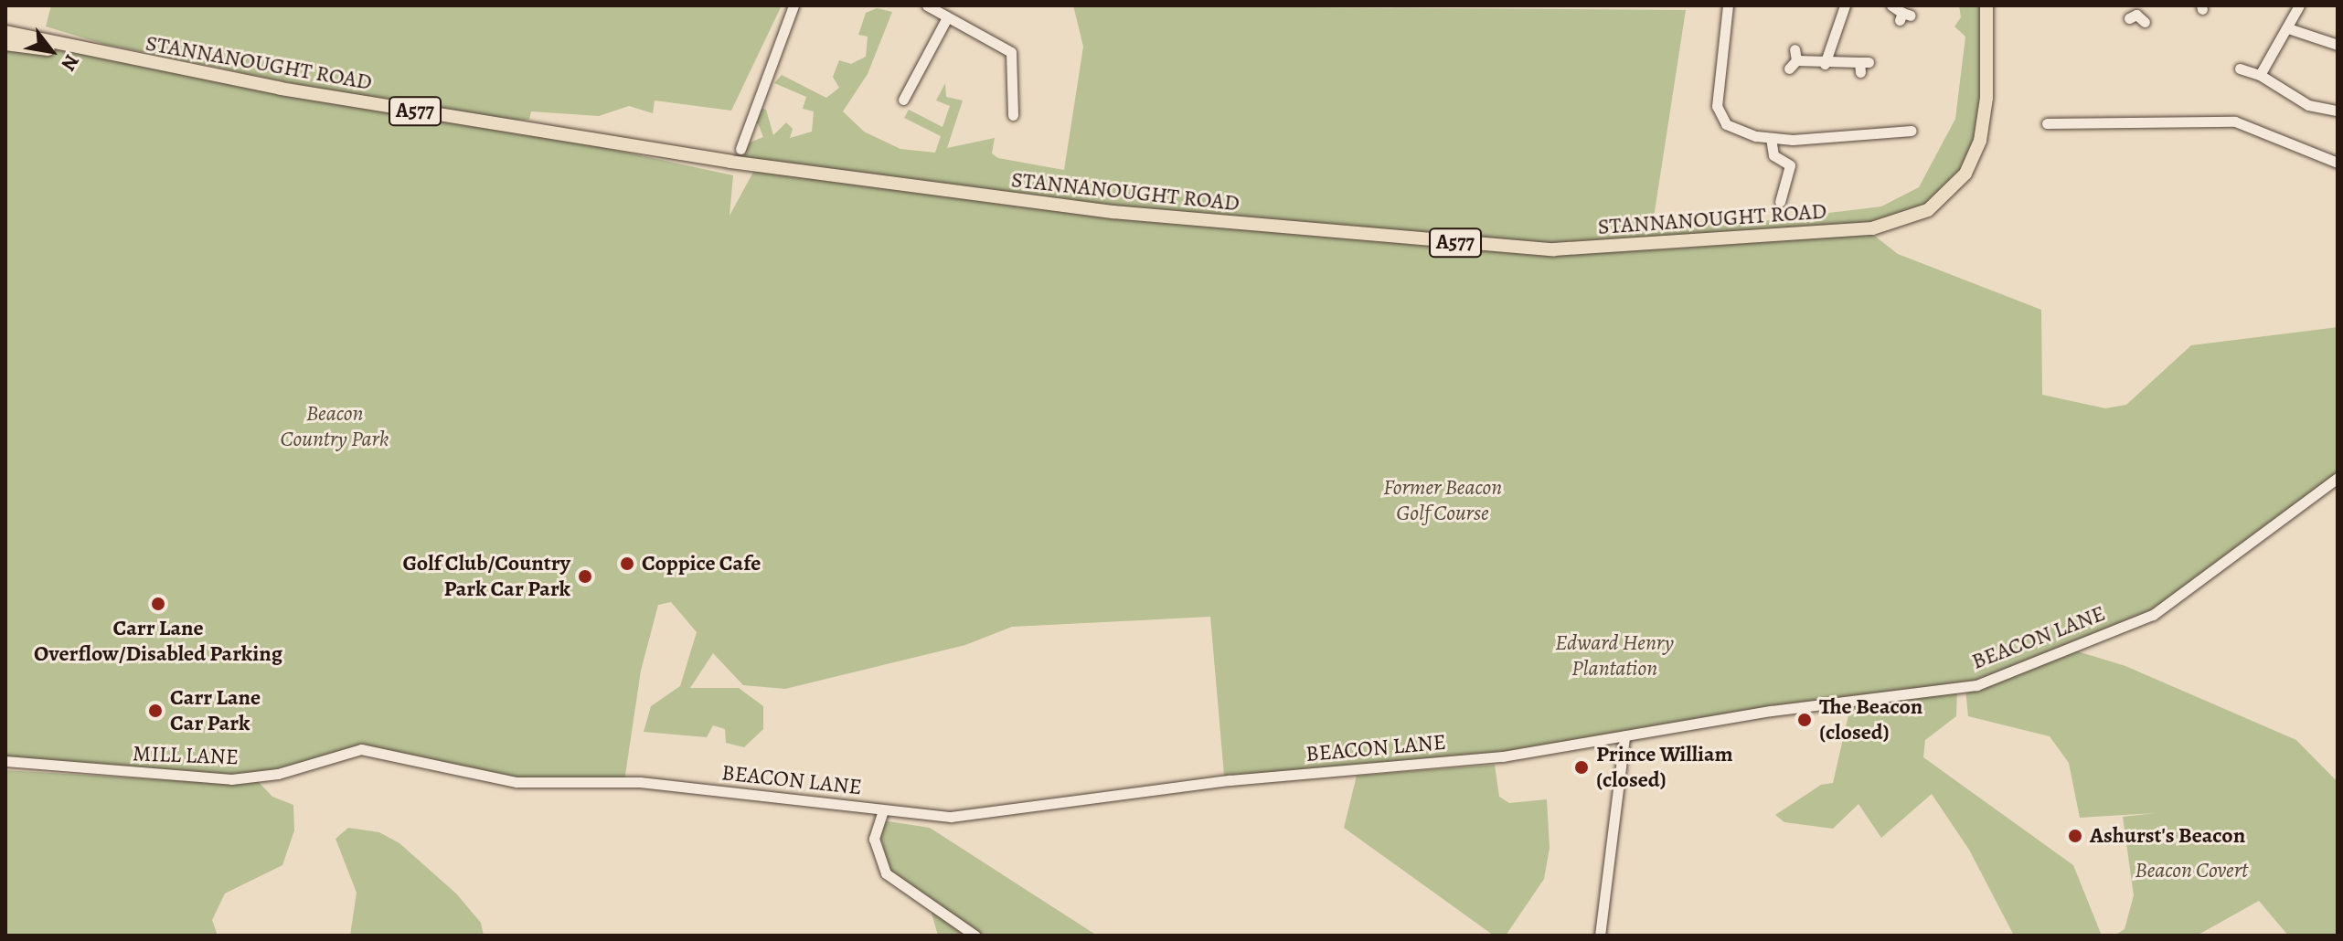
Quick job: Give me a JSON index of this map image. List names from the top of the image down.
{
  "streets": {
    "main road": ["STANNANOUGHT ROAD", "A577"],
    "street": ["BEACON LANE", "MILL LANE"]
  },
  "crossings": [
    ["BEACON LANE", "MILL LANE"]
  ],
  "parks": [
    "Beacon Country Park",
    "Former Beacon Golf Course",
    "Edward Henry Plantation",
    "Beacon Covert"
  ],
  "places": [
    "Coppice Cafe",
    "Golf Club/Country Park Car Park",
    "Carr Lane Overflow/Disabled Parking",
    "Carr Lane Car Park",
    "The Beacon (closed)",
    "Prince William (closed)",
    "Ashurst's Beacon"
  ],
  "north": "bottom right"
}
